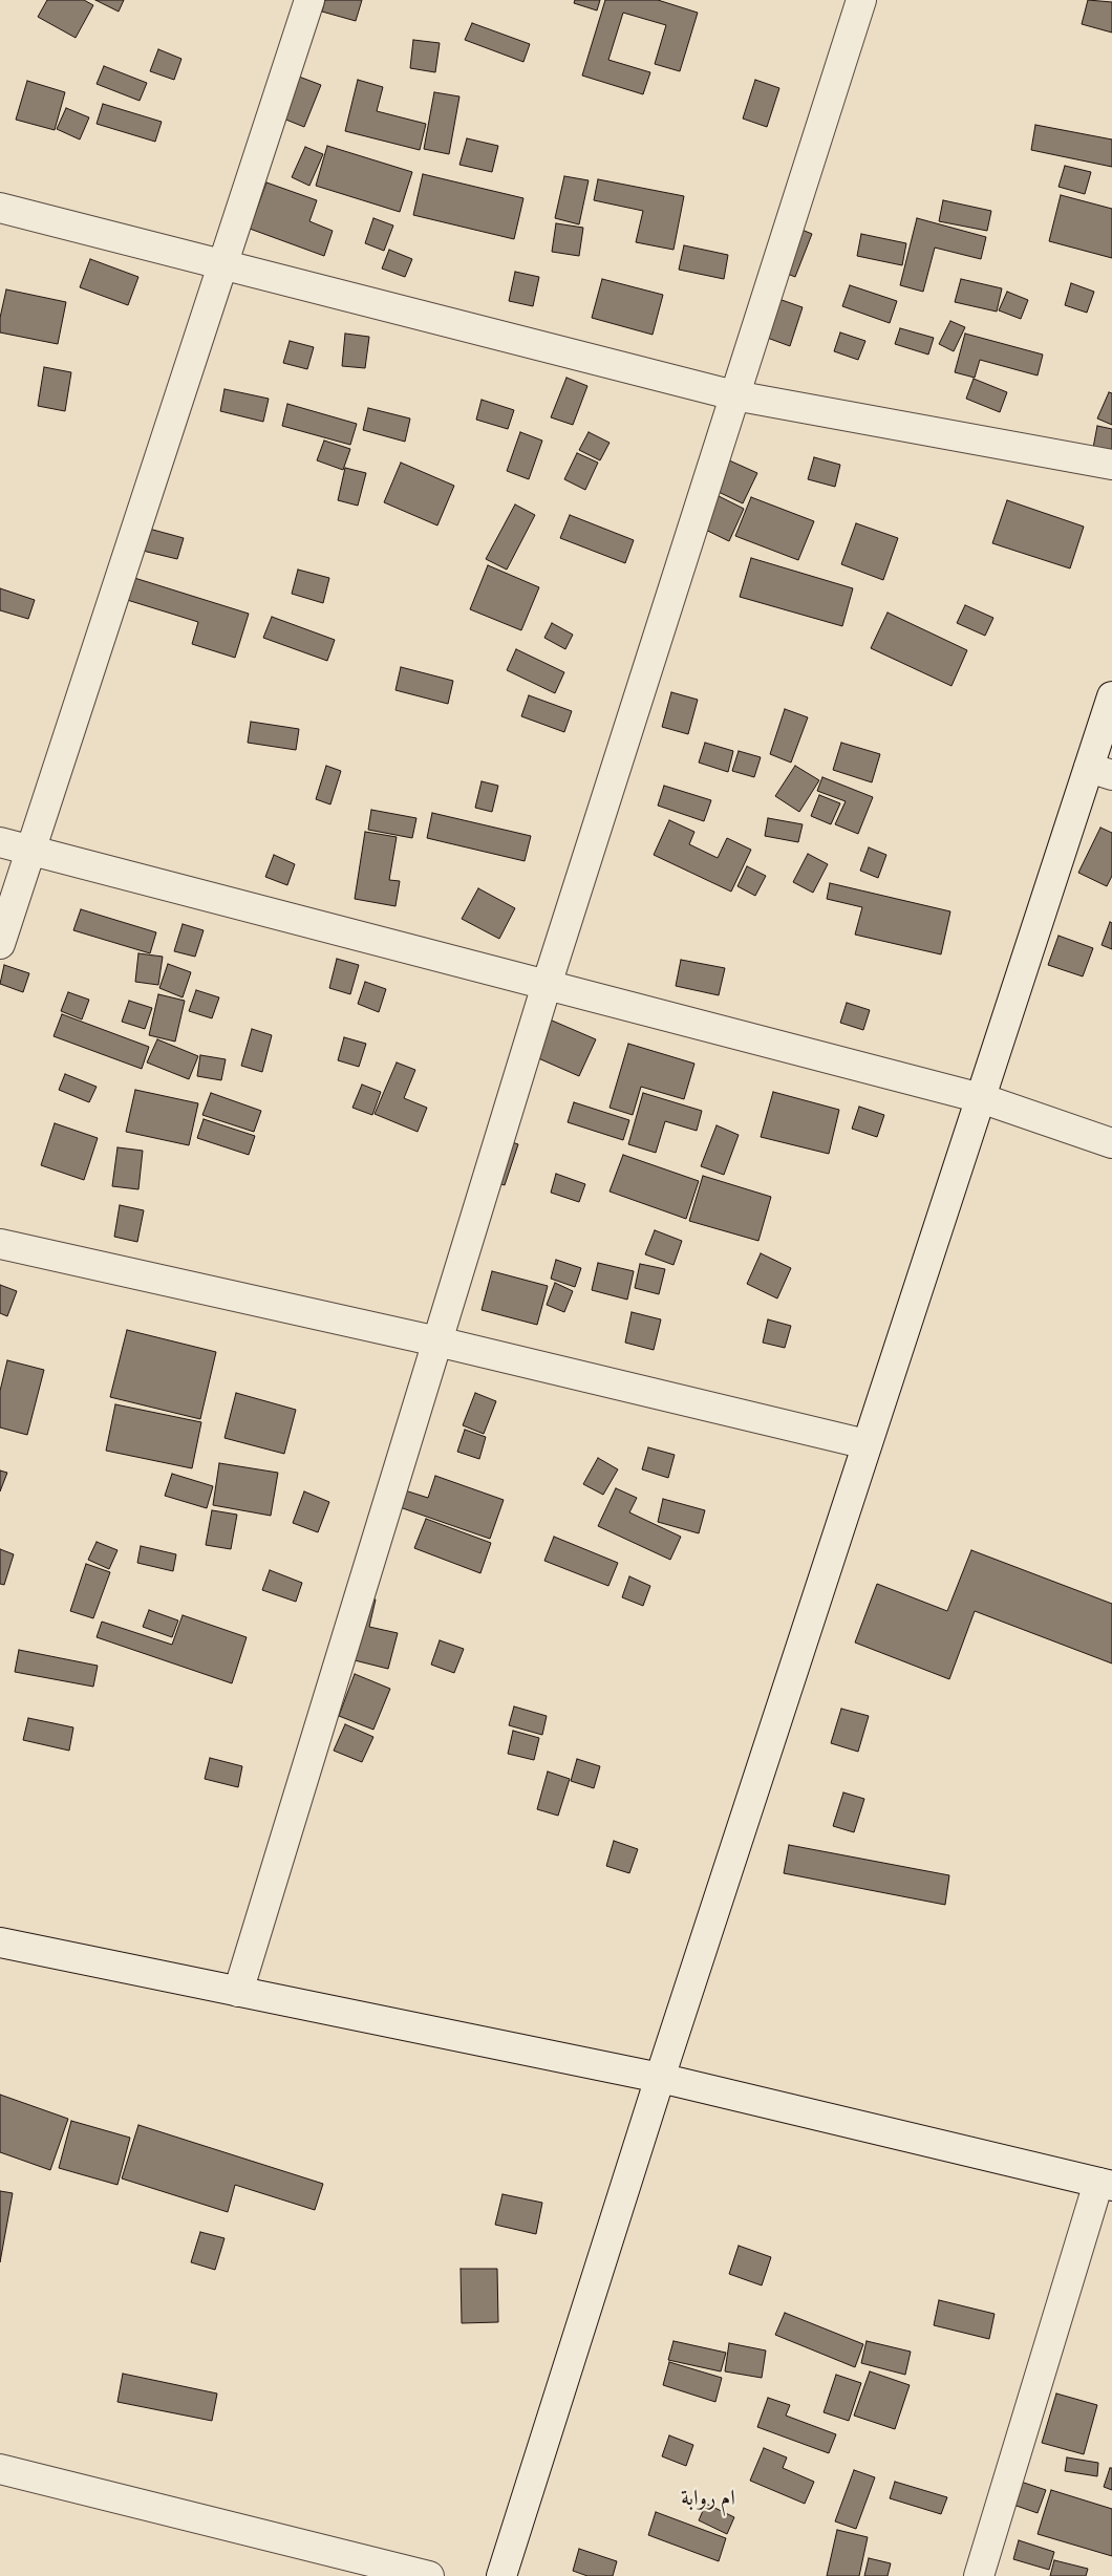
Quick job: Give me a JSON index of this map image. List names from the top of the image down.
{
  "districts": ["ام روابة"]
}
